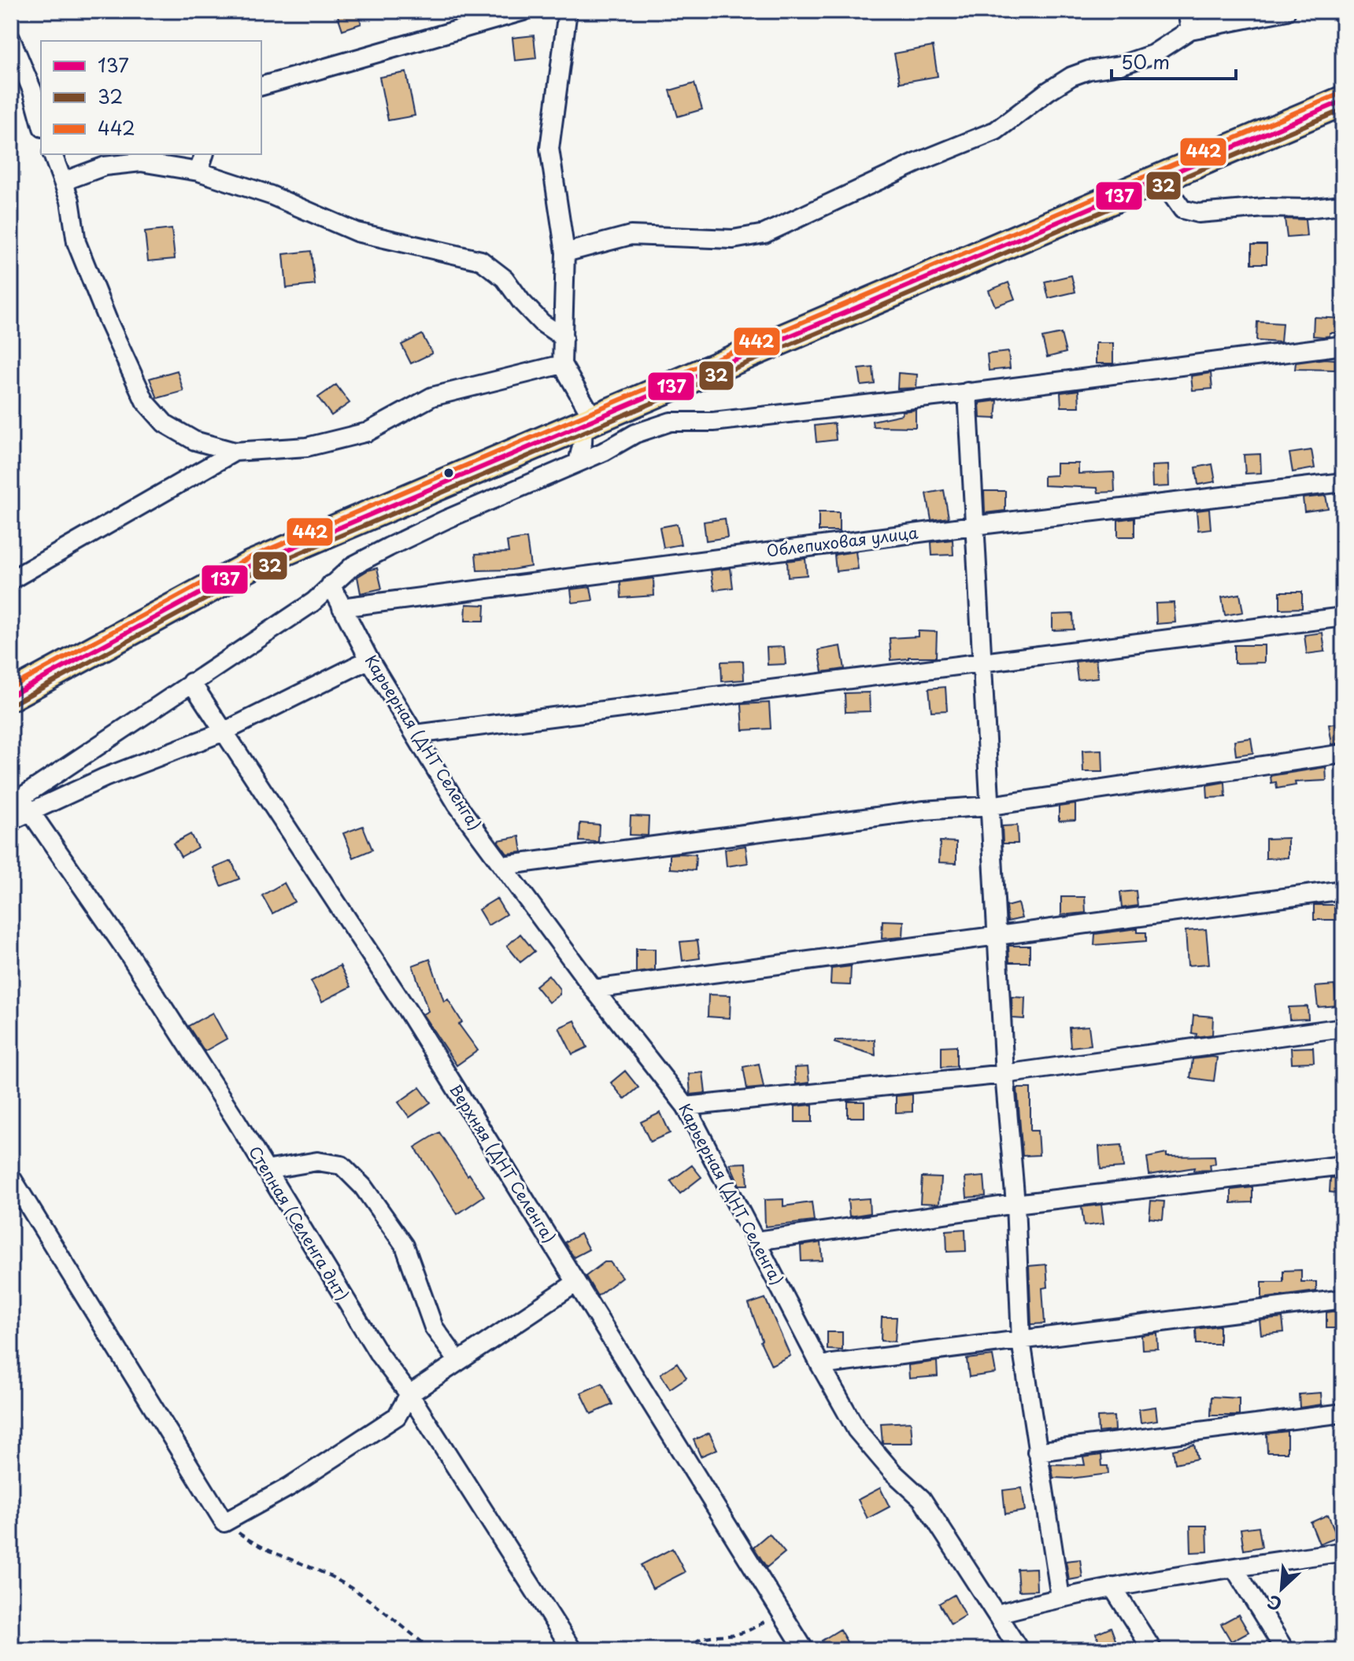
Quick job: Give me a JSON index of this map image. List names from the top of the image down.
{
  "streets": {
    "street": [
      "Облепиховая улица",
      "Карьерная (ДНТ Селенга)",
      "Верхняя (ДНТ Селенга)",
      "Степная (Селенга днт)"
    ]
  },
  "crossings": [
    ["Облепиховая улица", "Карьерная (ДНТ Селенга)"]
  ],
  "lines": ["transit line 442", "transit line 137", "transit line 32"],
  "legend": ["137", "32", "442"],
  "scale_bar": "50 m",
  "north": "bottom left"
}
